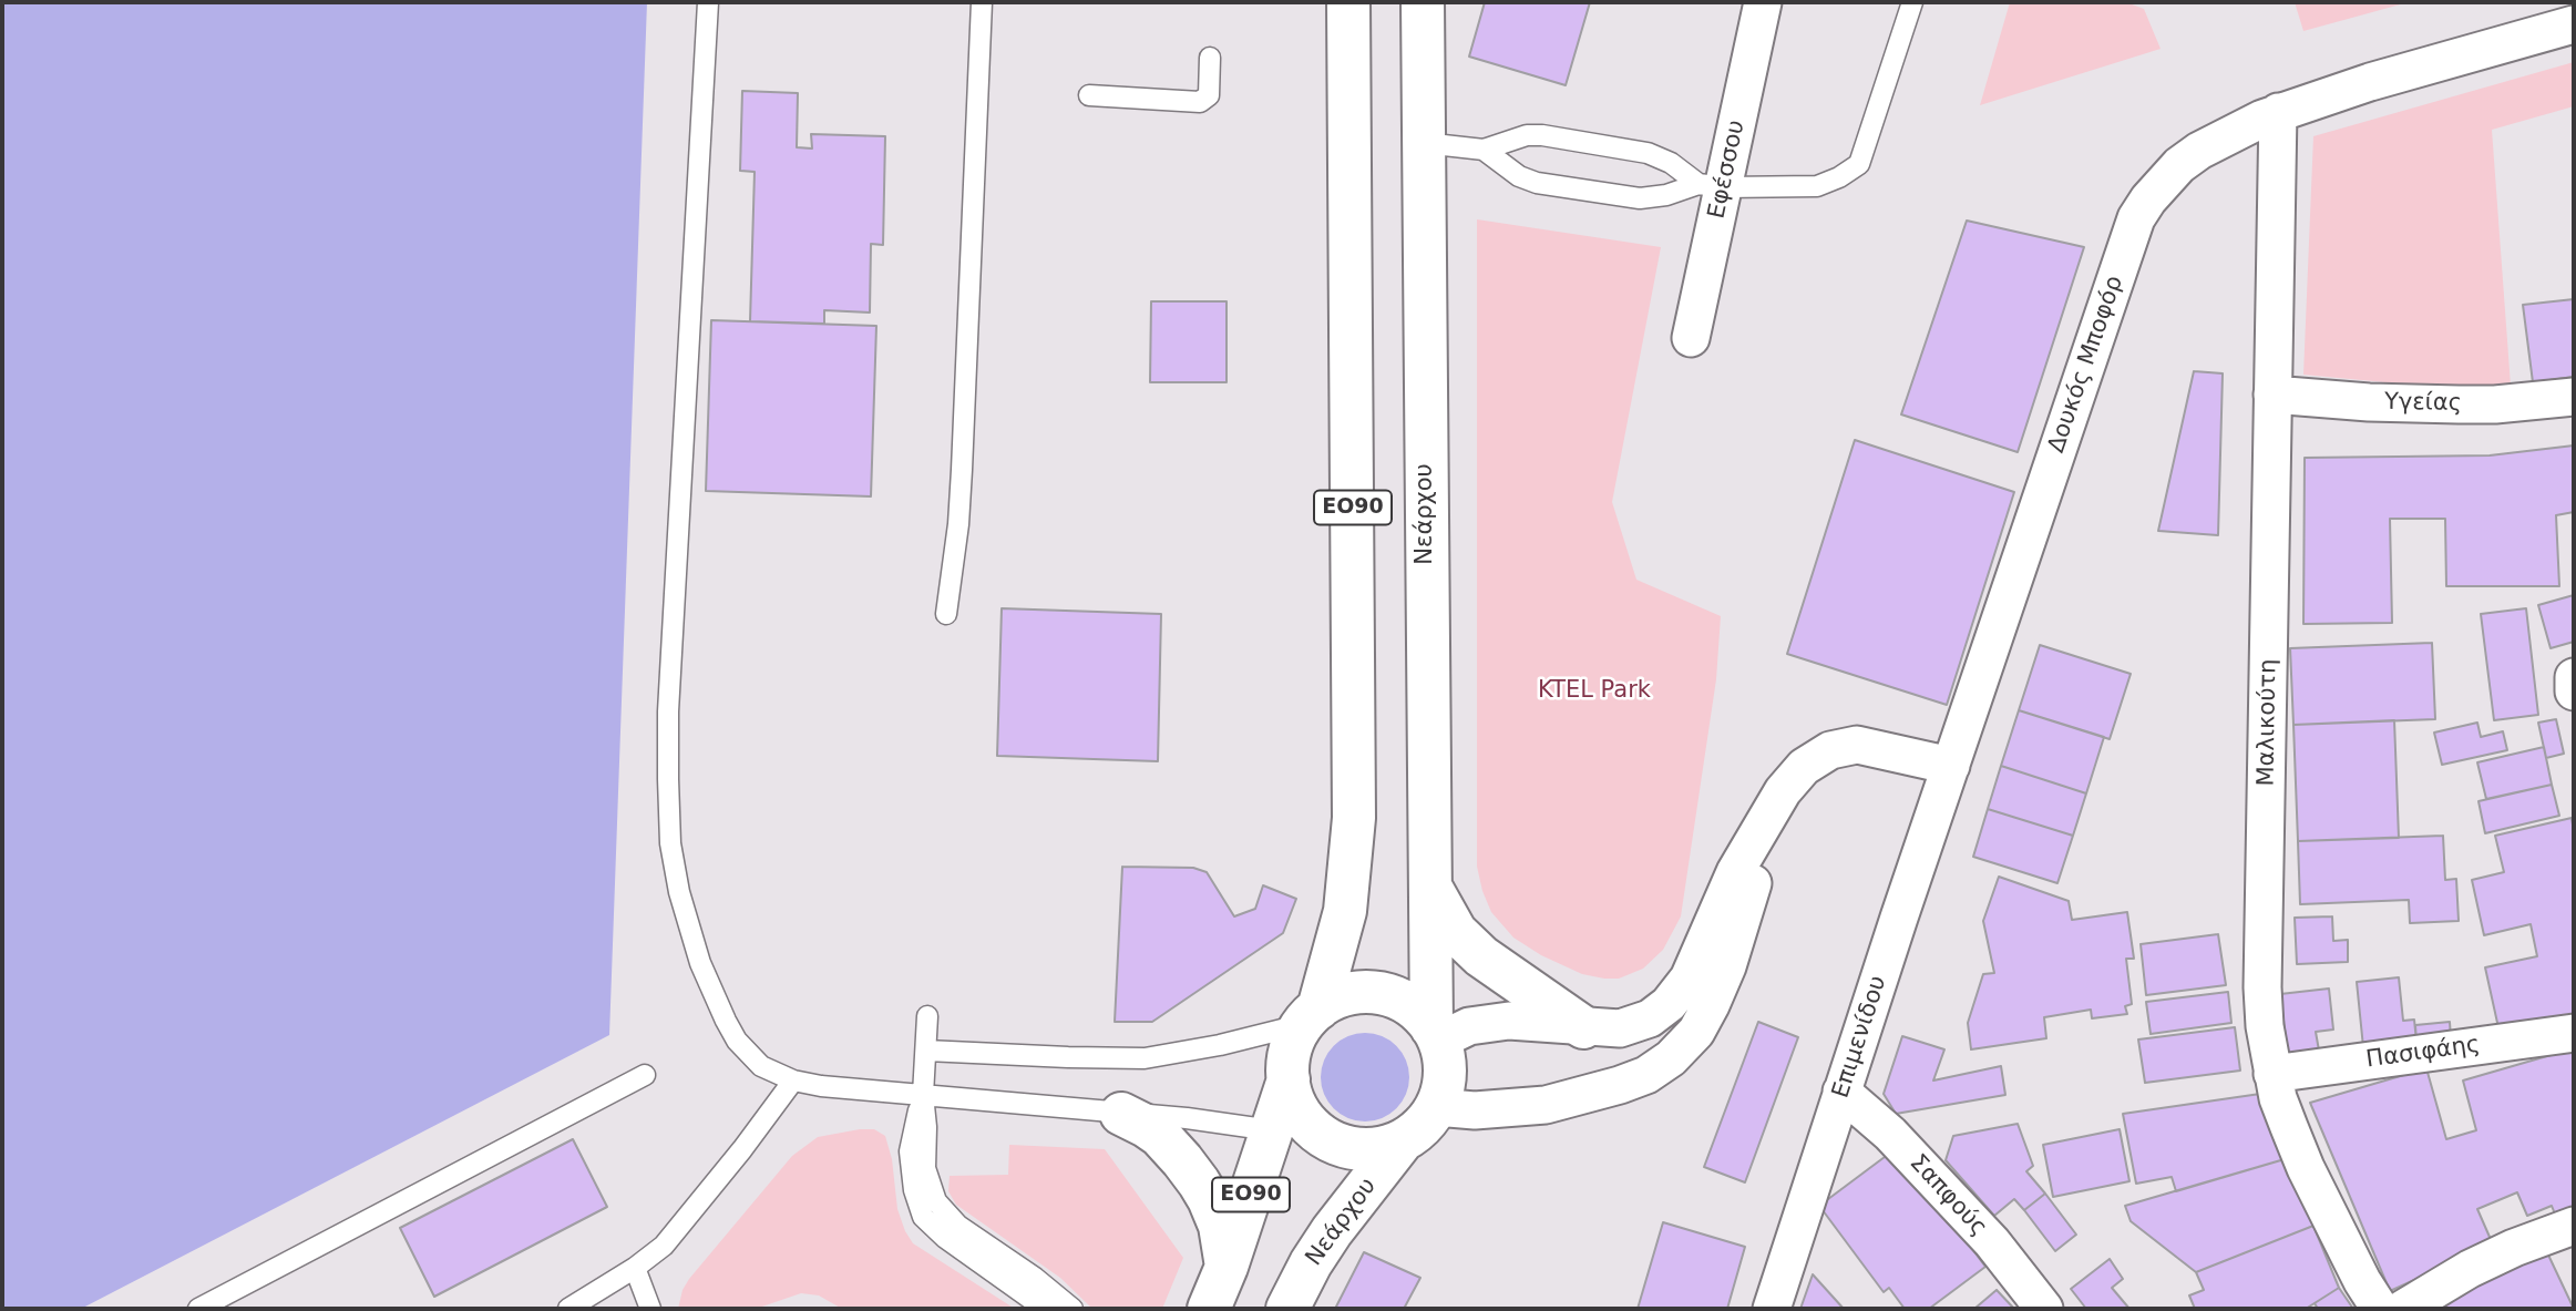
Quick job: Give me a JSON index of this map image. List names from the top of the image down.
{
  "streets": {
    "main road": ["ΕΟ90", "Νεάρχου"],
    "street": [
      "Εφέσσου",
      "Δουκός Μποφόρ",
      "Υγείας",
      "Μαλικούτη",
      "Επιμενίδου",
      "Πασιφάης",
      "Σαπφούς"
    ]
  },
  "crossings": [
    ["Δουκός Μποφόρ", "Μαλικούτη"],
    ["Δουκός Μποφόρ", "Επιμενίδου"],
    ["Υγείας", "Μαλικούτη"],
    ["ΕΟ90", "Νεάρχου"],
    ["Μαλικούτη", "Πασιφάης"],
    ["Επιμενίδου", "Σαπφούς"]
  ],
  "parks": ["KTEL Park"]
}
